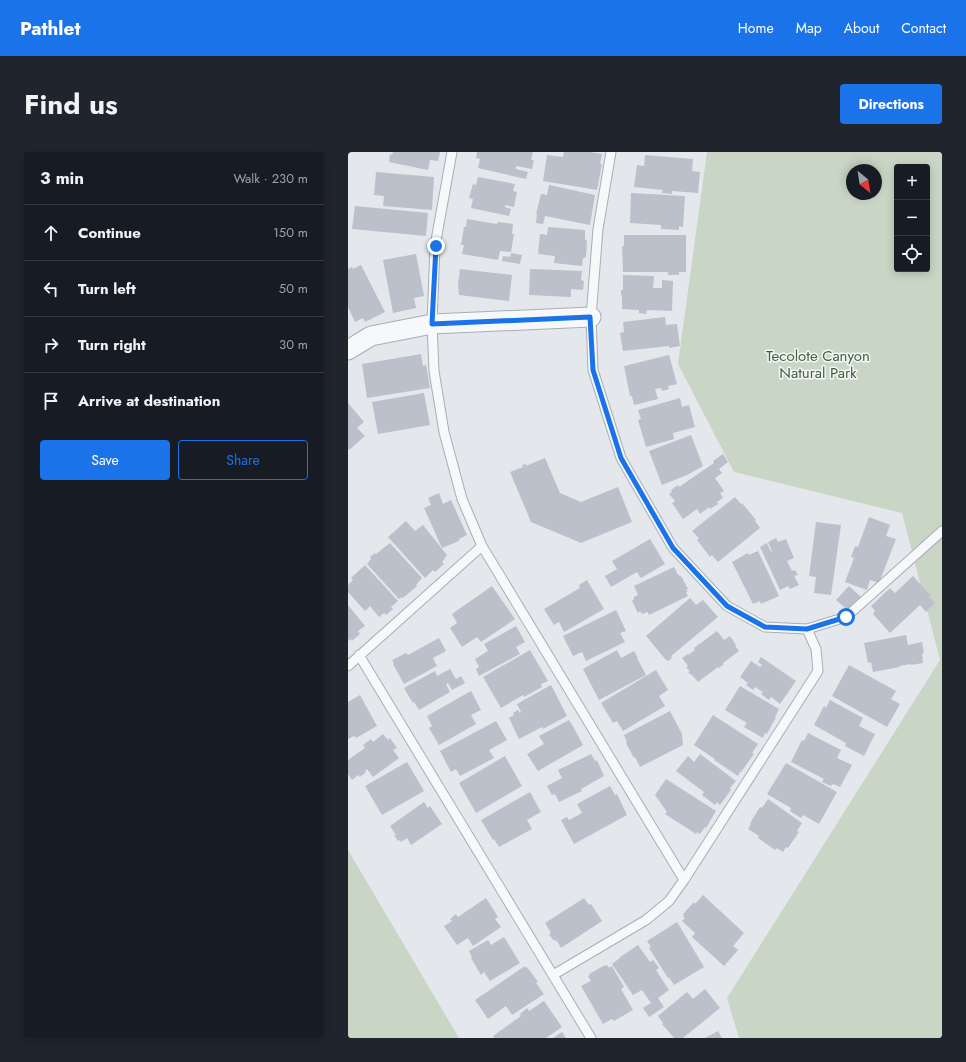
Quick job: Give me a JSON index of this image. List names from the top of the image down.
{
  "parks": ["Tecolote Canyon Natural Park"],
  "north": "bottom right",
  "page": {
    "header": "Pathlet",
    "nav": [
      "Home",
      "Map",
      "About",
      "Contact"
    ],
    "title": "Find us",
    "buttons": [
      "Directions",
      ["Save", "Share"]
    ],
    "heading": ["3 min", "Walk · 230 m"],
    "map_buttons": ["+", "−"],
    "list": [
      ["Continue", "150 m"],
      ["Turn left", "50 m"],
      ["Turn right", "30 m"],
      "Arrive at destination"
    ]
  }
}
